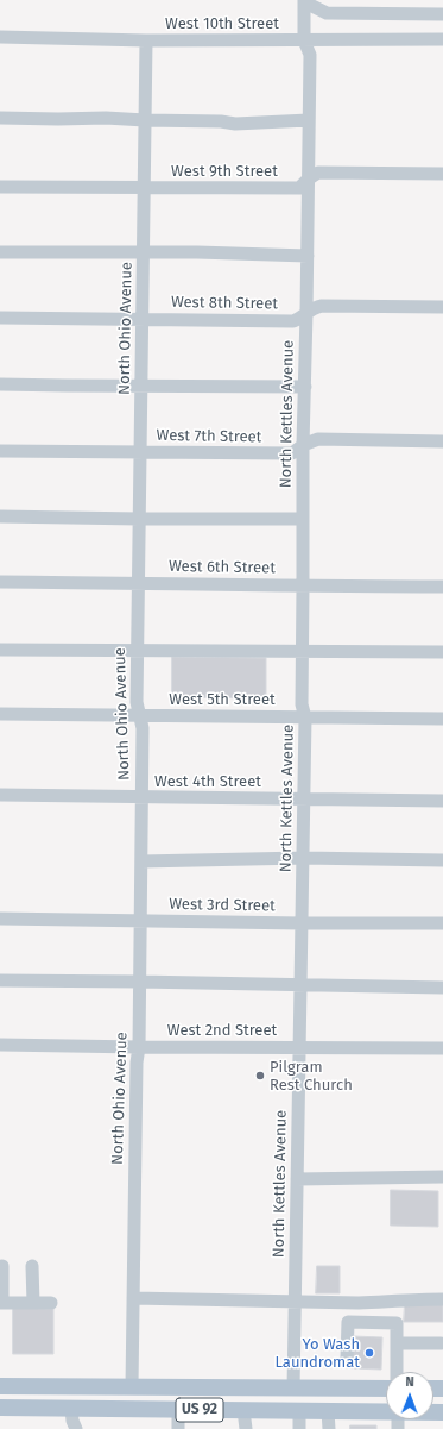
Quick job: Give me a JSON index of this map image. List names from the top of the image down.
{
  "streets": {
    "main road": ["US 92"],
    "street": [
      "West 10th Street",
      "West 9th Street",
      "West 8th Street",
      "North Ohio Avenue",
      "North Kettles Avenue",
      "West 7th Street",
      "West 6th Street",
      "West 5th Street",
      "West 4th Street",
      "West 3rd Street",
      "West 2nd Street"
    ]
  },
  "crossings": [
    ["West 10th Street", "North Ohio Avenue"],
    ["West 10th Street", "North Kettles Avenue"],
    ["West 9th Street", "North Ohio Avenue"],
    ["West 9th Street", "North Kettles Avenue"],
    ["West 8th Street", "North Ohio Avenue"],
    ["West 8th Street", "North Kettles Avenue"],
    ["North Ohio Avenue", "West 7th Street"],
    ["North Ohio Avenue", "West 6th Street"],
    ["North Ohio Avenue", "West 5th Street"],
    ["North Ohio Avenue", "West 4th Street"],
    ["North Ohio Avenue", "West 3rd Street"],
    ["North Ohio Avenue", "West 2nd Street"],
    ["North Ohio Avenue", "US 92"],
    ["North Kettles Avenue", "West 7th Street"],
    ["North Kettles Avenue", "West 6th Street"],
    ["North Kettles Avenue", "West 5th Street"],
    ["North Kettles Avenue", "West 4th Street"],
    ["North Kettles Avenue", "West 3rd Street"],
    ["North Kettles Avenue", "West 2nd Street"],
    ["North Kettles Avenue", "US 92"]
  ],
  "places": ["Pilgram Rest Church", "Yo Wash Laundromat"],
  "north": "top"
}
